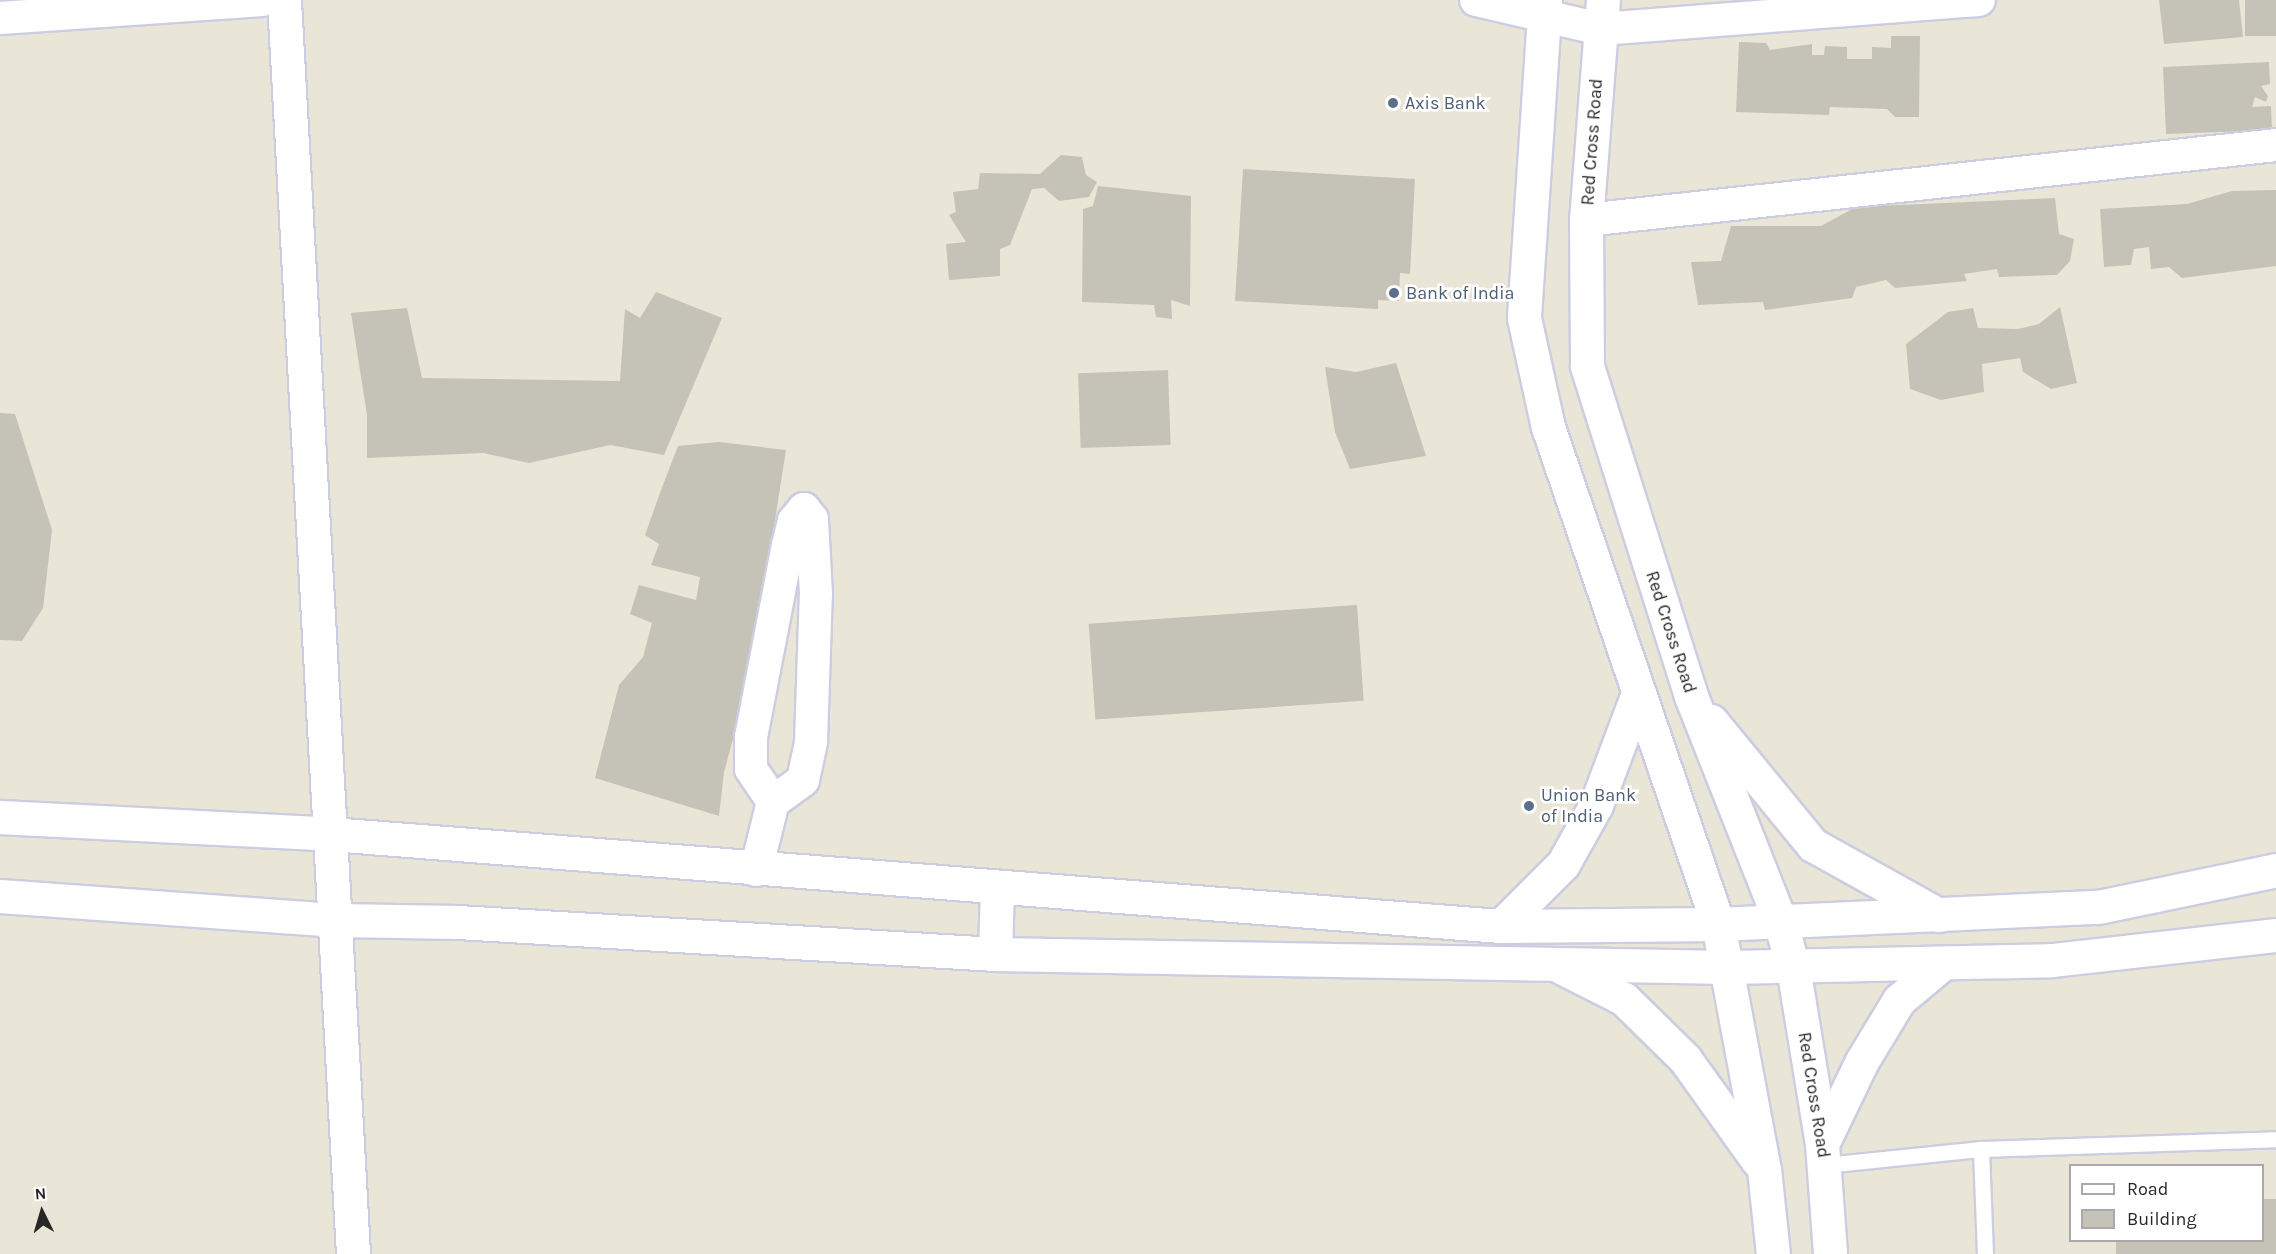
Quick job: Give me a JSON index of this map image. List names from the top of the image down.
{
  "streets": {
    "main road": ["Red Cross Road"]
  },
  "places": ["Axis Bank", "Bank of India", "Union Bank of India"],
  "legend": ["Road", "Building"],
  "north": "top"
}
